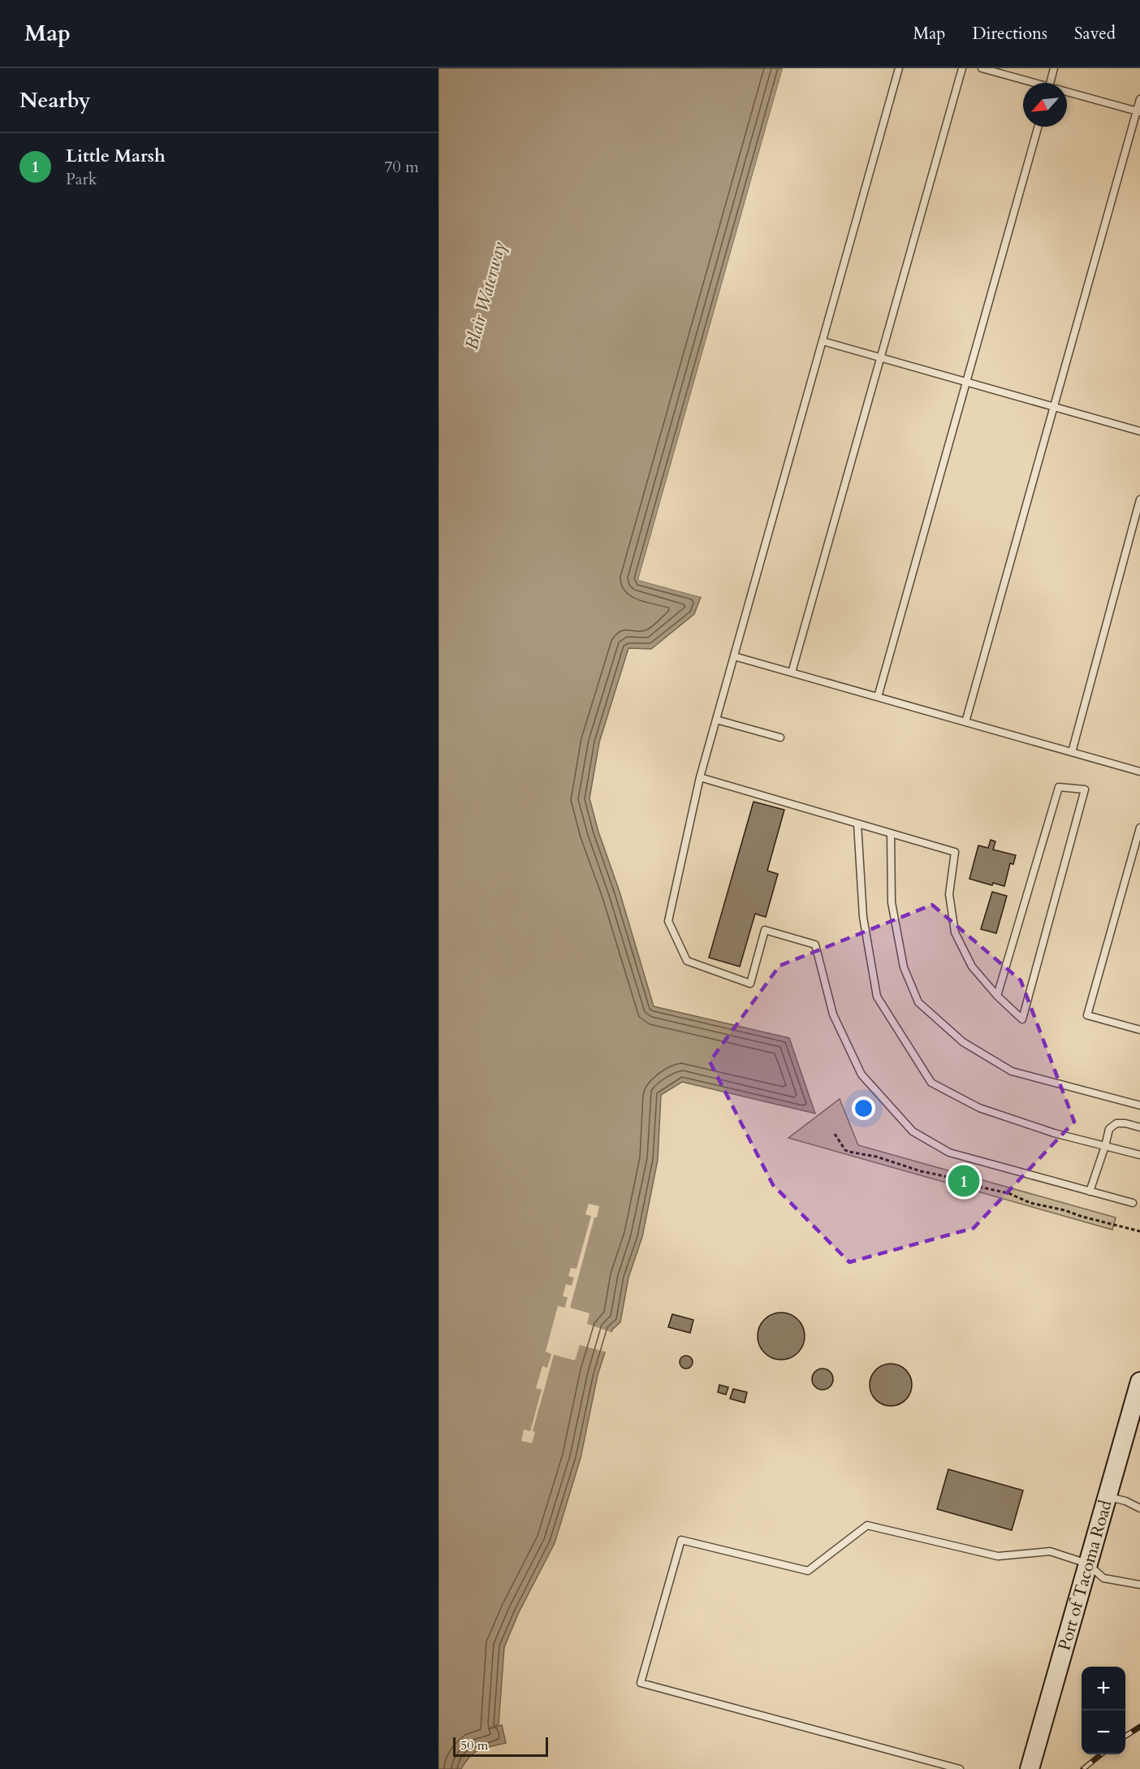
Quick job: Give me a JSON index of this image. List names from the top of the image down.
{
  "streets": {
    "main road": ["Port of Tacoma Road"]
  },
  "water": ["Blair Waterway"],
  "scale_bar": "50 m",
  "north": "bottom left",
  "page": {
    "header": "Map",
    "nav": ["Map", "Directions", "Saved"],
    "heading": "Nearby",
    "list": [
      {
        "mark": "1",
        "name": "Little Marsh",
        "note": "Park",
        "value": "70 m"
      }
    ],
    "pins": "1",
    "map_buttons": ["+", "−"],
    "scale": "50 m"
  }
}
